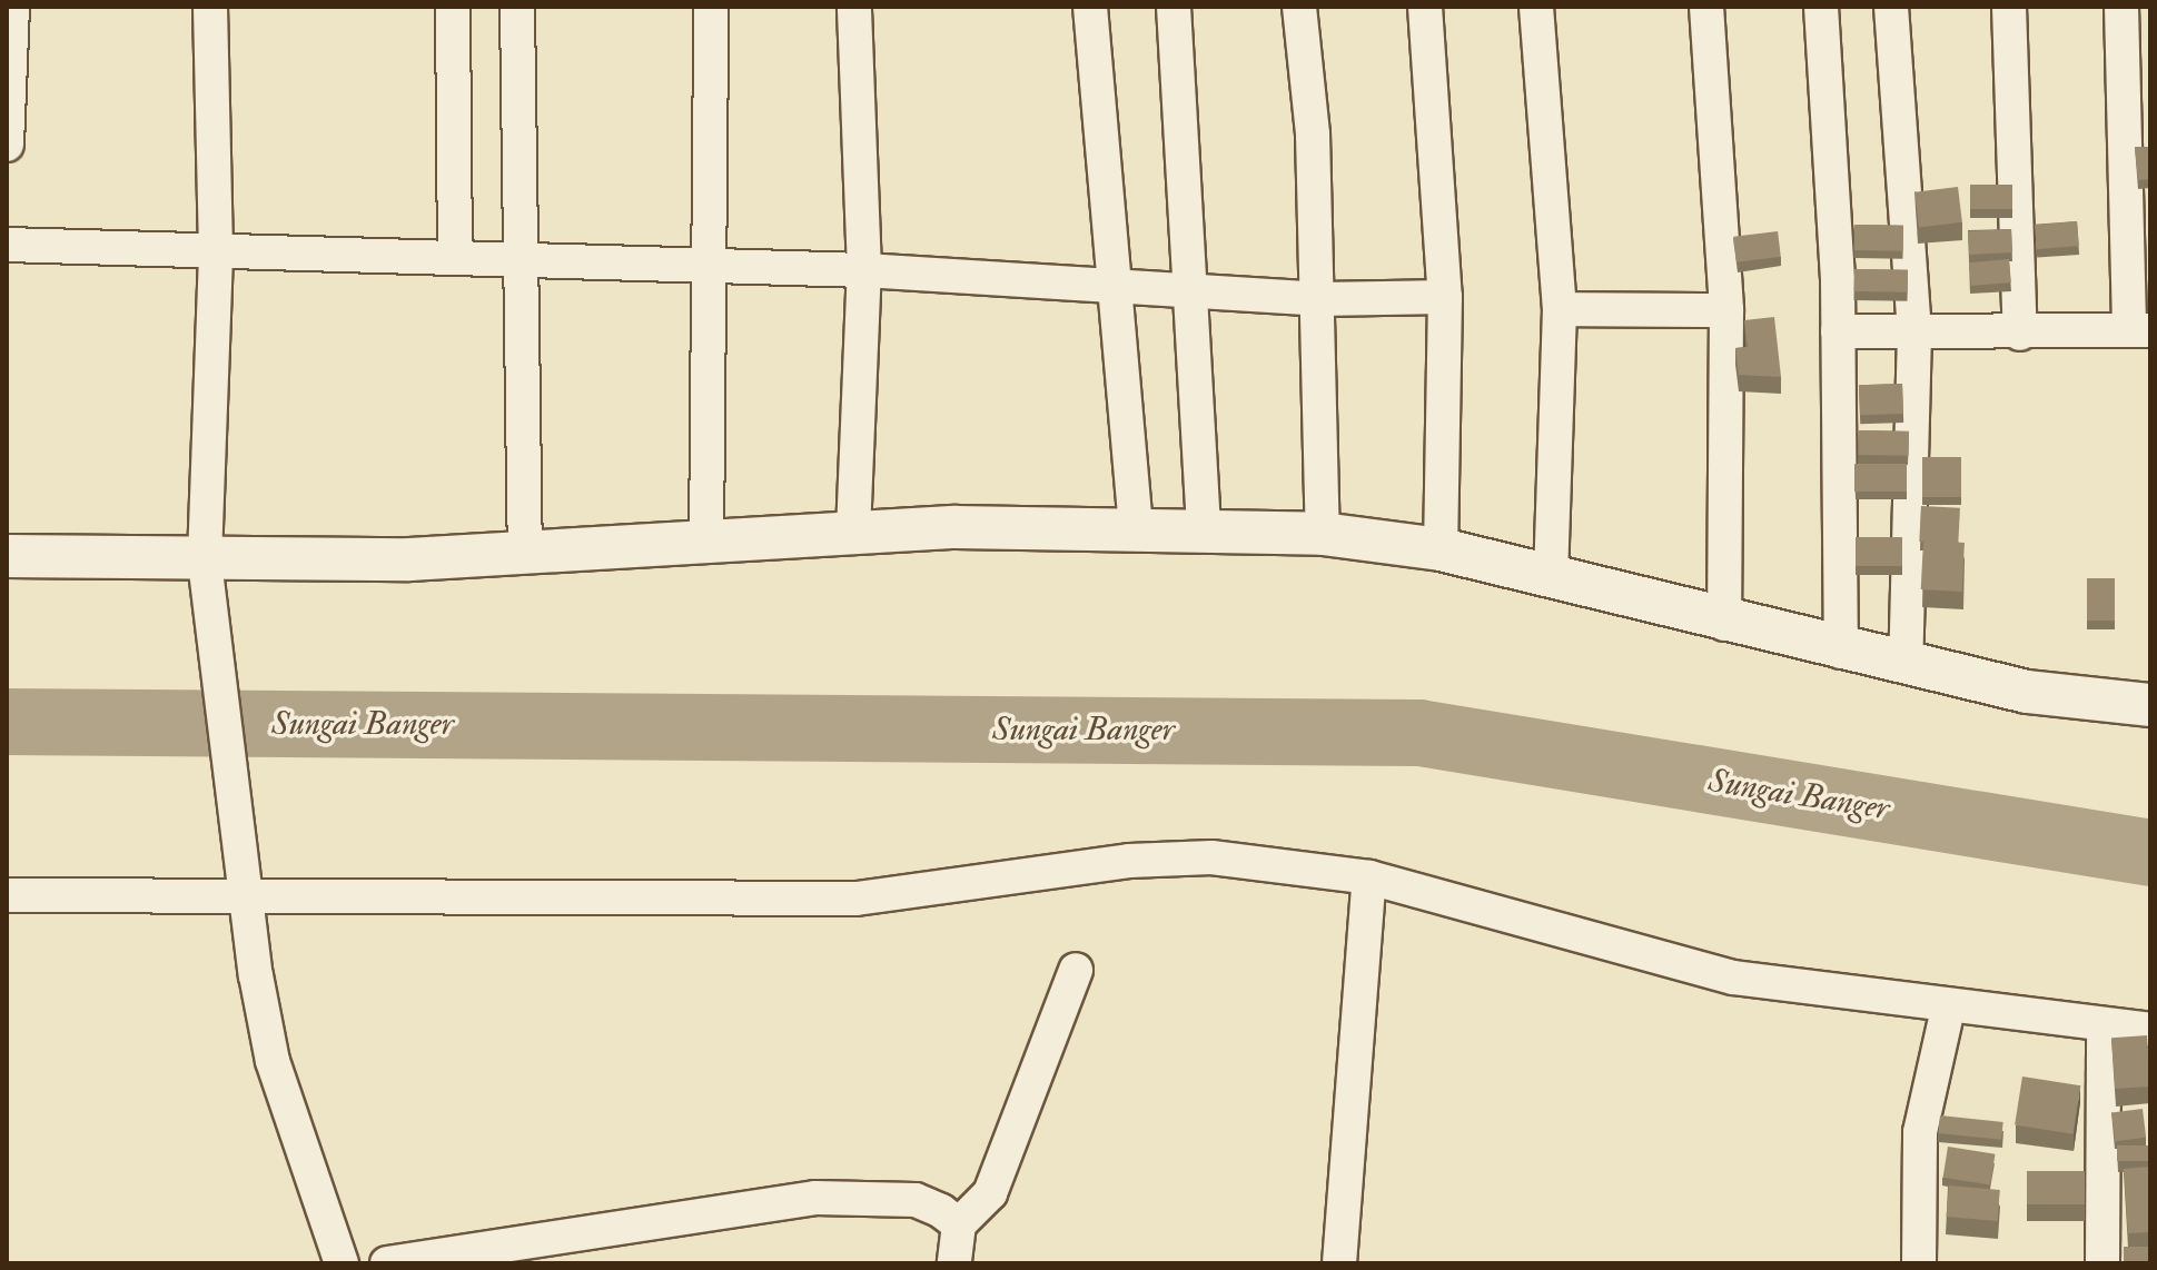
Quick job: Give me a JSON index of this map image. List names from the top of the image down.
{
  "water": ["Sungai Banger"]
}
